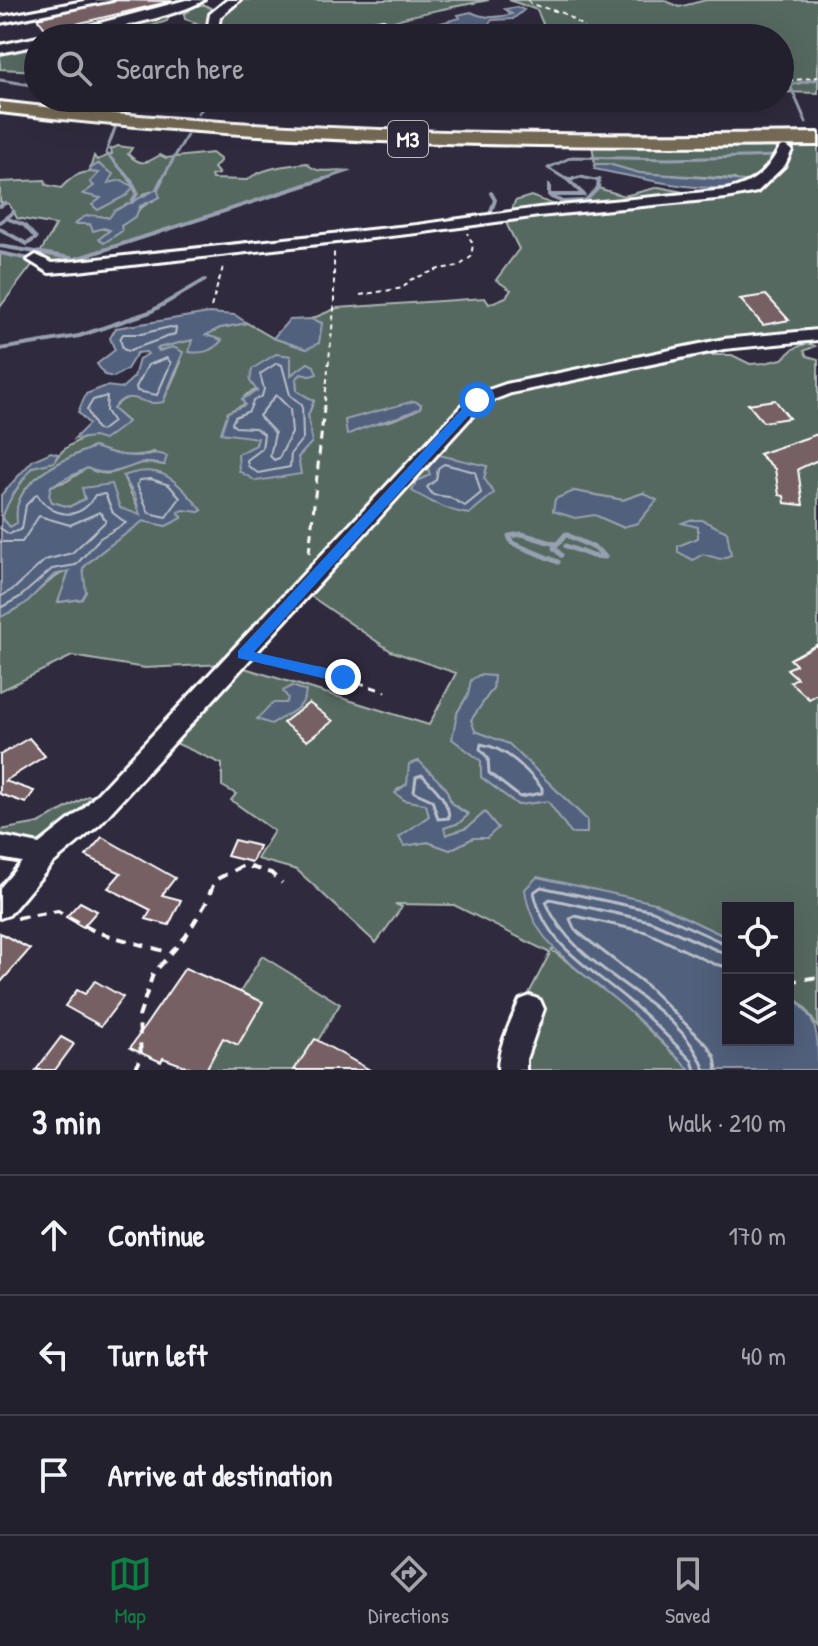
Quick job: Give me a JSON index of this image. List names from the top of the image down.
{
  "streets": {
    "highway": ["M3"]
  },
  "page": {
    "search": "Search here",
    "heading": ["3 min", "Walk · 210 m"],
    "list": [
      ["Continue", "170 m"],
      ["Turn left", "40 m"],
      "Arrive at destination"
    ],
    "nav": ["Map", "Directions", "Saved"]
  }
}
